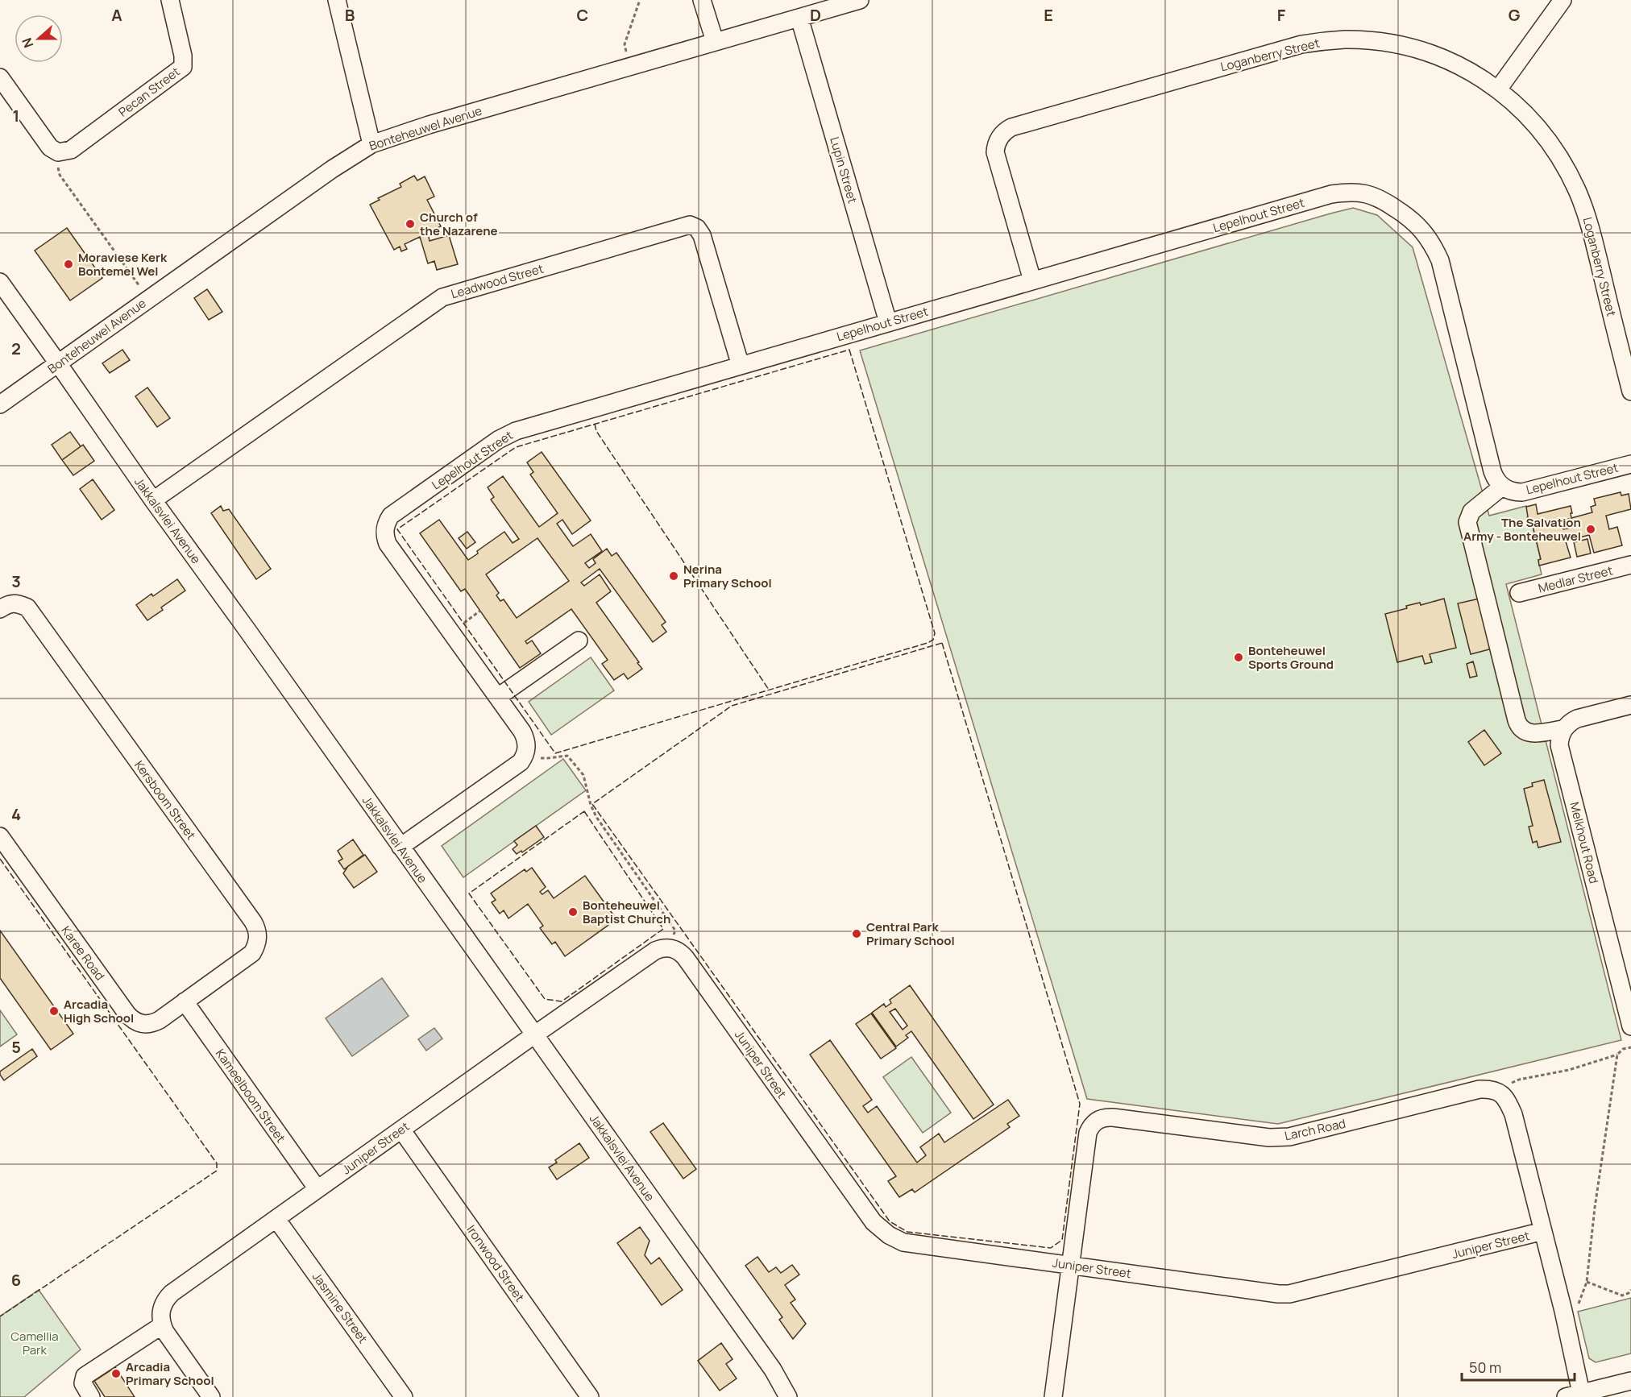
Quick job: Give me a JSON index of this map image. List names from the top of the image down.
{
  "streets": {
    "street": [
      "Loganberry Street",
      "Pecan Street",
      "Bonteheuwel Avenue",
      "Lupin Street",
      "Lepelhout Street",
      "Leadwood Street",
      "Jakkalsvlei Avenue",
      "Medlar Street",
      "Kersboom Street",
      "Melkhout Road",
      "Karee Road",
      "Juniper Street",
      "Kameelboom Street",
      "Larch Road",
      "Ironwood Street",
      "Jasmine Street"
    ]
  },
  "crossings": [
    ["Loganberry Street", "Lepelhout Street"],
    ["Bonteheuwel Avenue", "Lupin Street"],
    ["Bonteheuwel Avenue", "Jakkalsvlei Avenue"],
    ["Lupin Street", "Lepelhout Street"],
    ["Lepelhout Street", "Leadwood Street"],
    ["Leadwood Street", "Jakkalsvlei Avenue"],
    ["Jakkalsvlei Avenue", "Juniper Street"],
    ["Kersboom Street", "Karee Road"],
    ["Kersboom Street", "Kameelboom Street"],
    ["Karee Road", "Kameelboom Street"],
    ["Juniper Street", "Kameelboom Street"],
    ["Juniper Street", "Larch Road"],
    ["Juniper Street", "Ironwood Street"],
    ["Juniper Street", "Jasmine Street"]
  ],
  "parks": ["Camellia Park"],
  "places": [
    "Church of the Nazarene",
    "Moraviese Kerk Bontemel Wel",
    "The Salvation Army - Bonteheuwel",
    "Nerina Primary School",
    "Bonteheuwel Sports Ground",
    "Bonteheuwel Baptist Church",
    "Central Park Primary School",
    "Arcadia High School",
    "Arcadia Primary School"
  ],
  "scale_bar": "50 m",
  "north": "left",
  "grid": {
    "columns": [
      "A",
      "B",
      "C",
      "D",
      "E",
      "F",
      "G"
    ],
    "rows": [
      "1",
      "2",
      "3",
      "4",
      "5",
      "6"
    ]
  }
}
